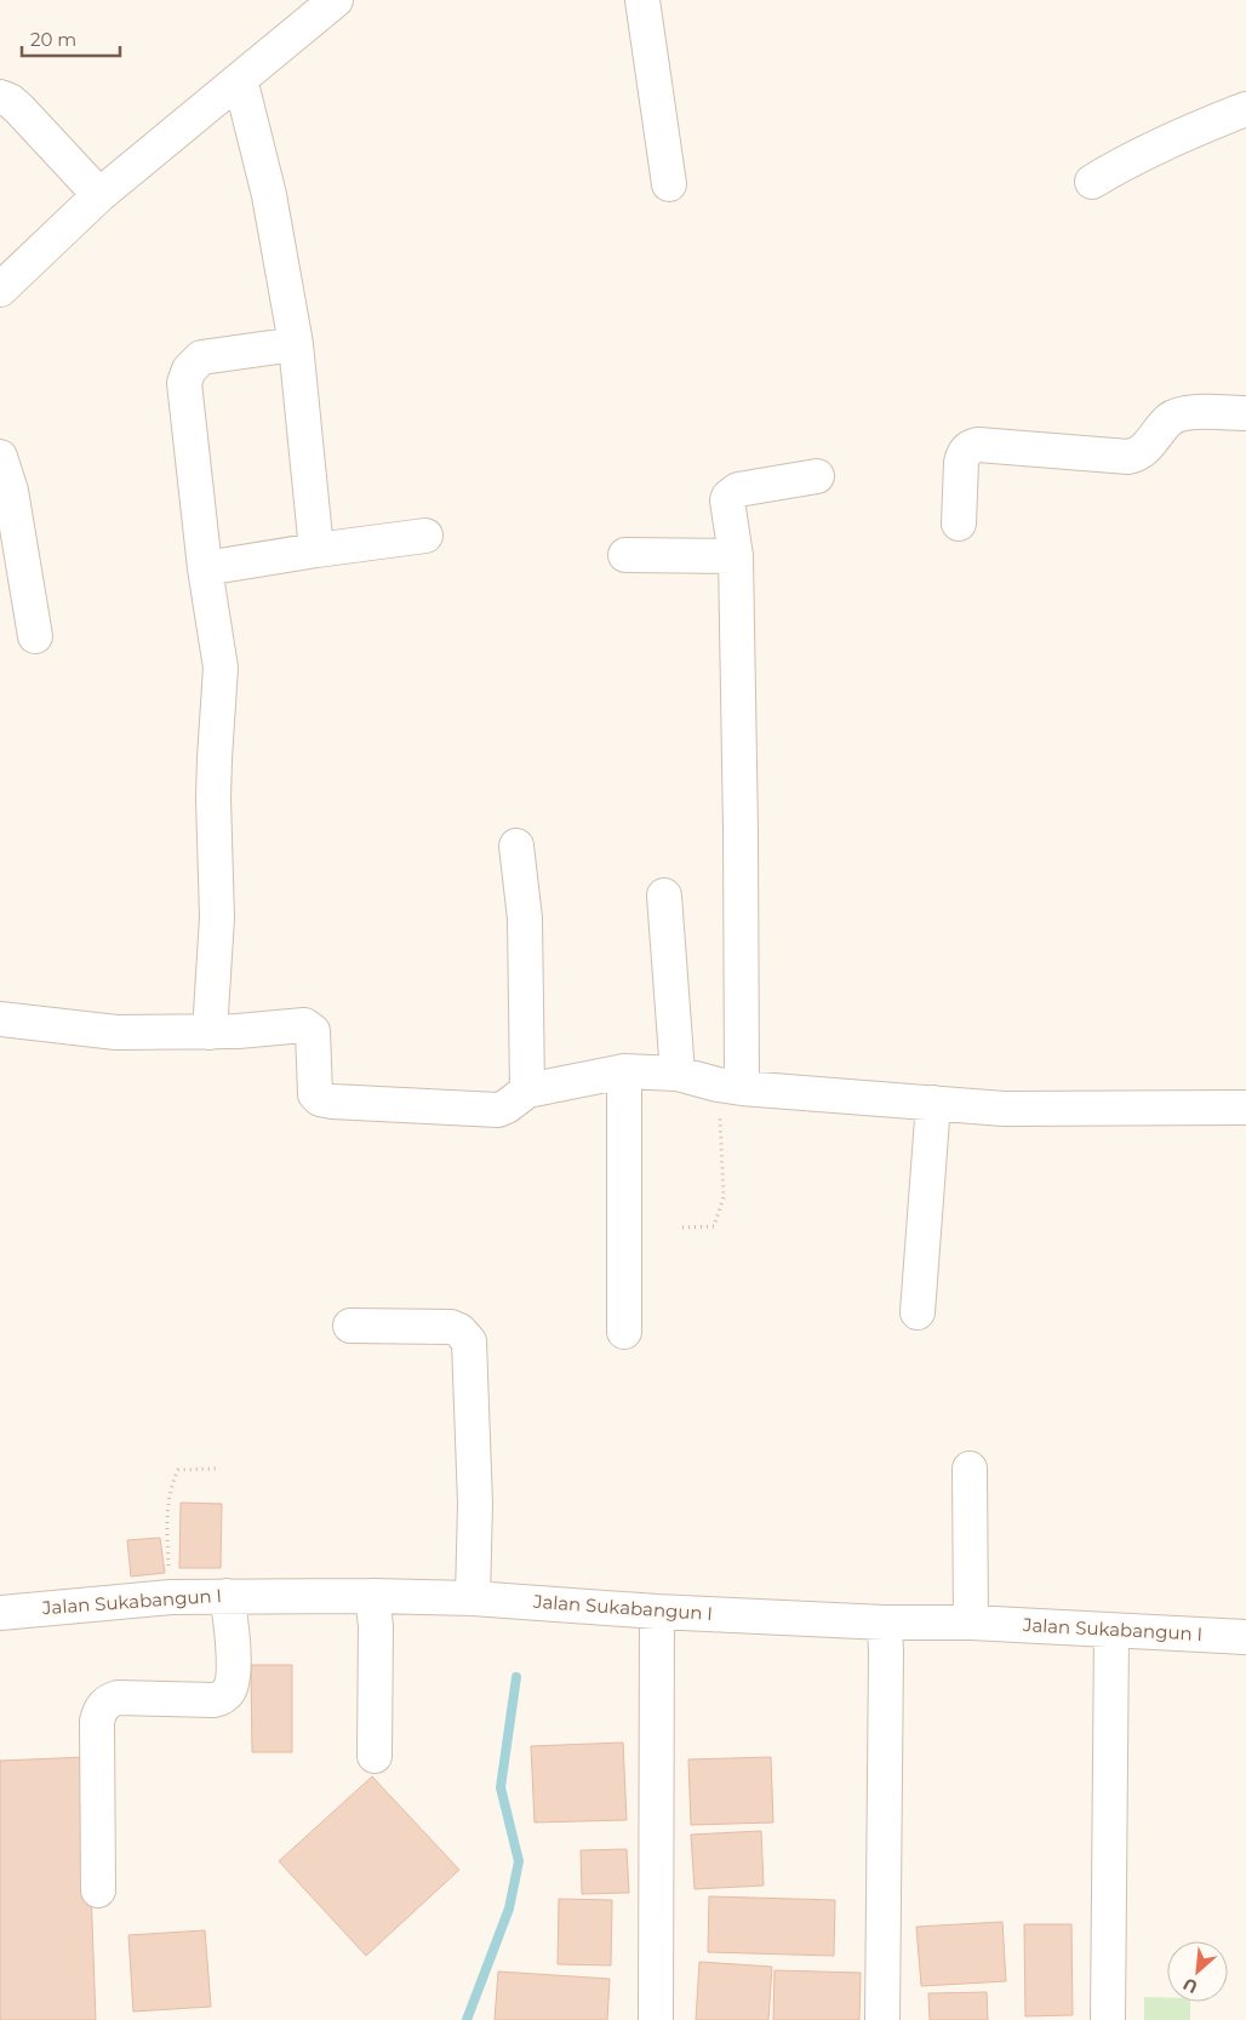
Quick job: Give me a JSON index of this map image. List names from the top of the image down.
{
  "streets": {
    "street": ["Jalan Sukabangun I"]
  },
  "scale_bar": "20 m",
  "north": "bottom left"
}
